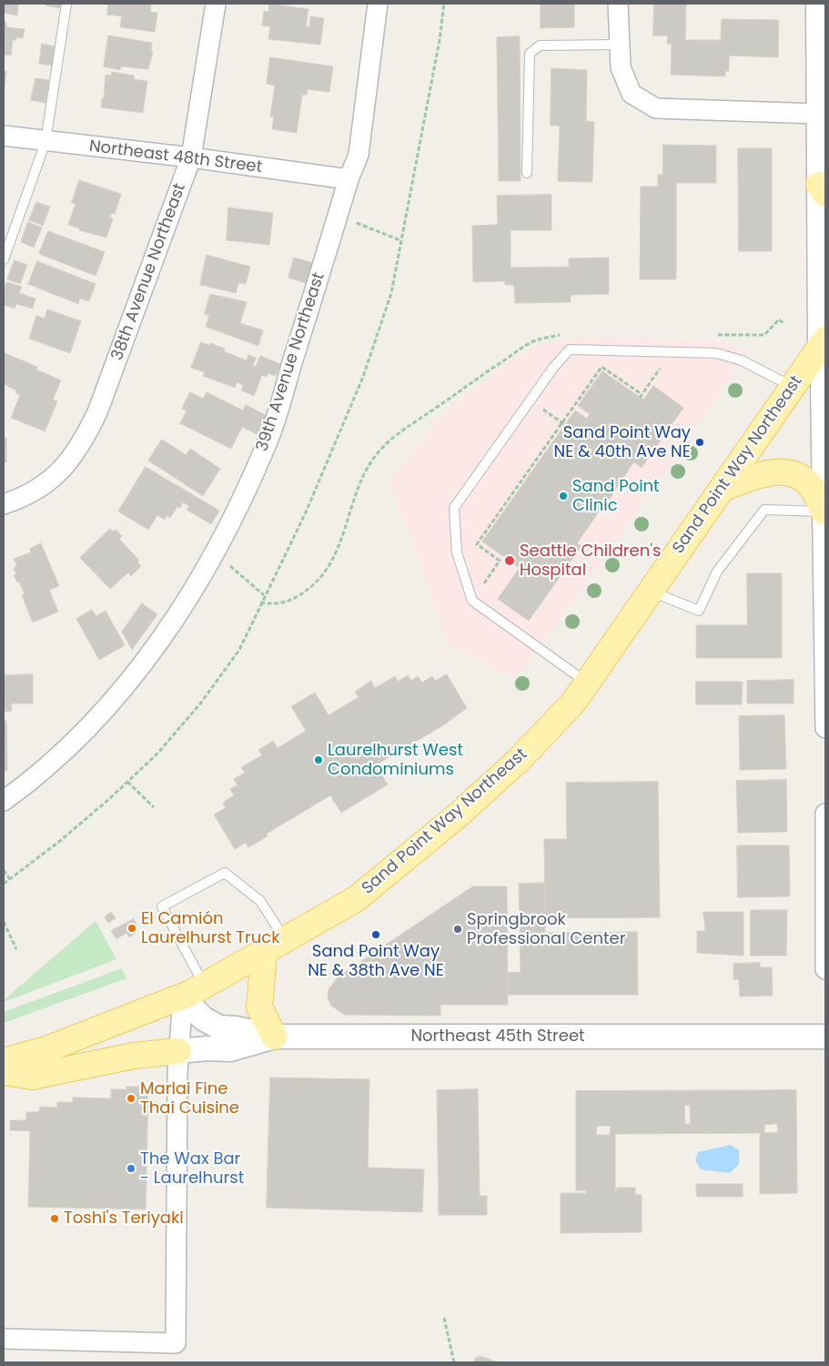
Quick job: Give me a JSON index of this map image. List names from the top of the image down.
{
  "streets": {
    "main road": ["Sand Point Way Northeast"],
    "street": [
      "Northeast 48th Street",
      "38th Avenue Northeast",
      "39th Avenue Northeast",
      "Northeast 45th Street"
    ]
  },
  "crossings": [
    ["Northeast 48th Street", "38th Avenue Northeast"],
    ["Northeast 48th Street", "39th Avenue Northeast"],
    ["Sand Point Way Northeast", "Northeast 45th Street"]
  ],
  "places": [
    "Sand Point Way NE & 40th Ave NE",
    "Sand Point Clinic",
    "Seattle Children's Hospital",
    "Laurelhurst West Condominiums",
    "El Camión Laurelhurst Truck",
    "Springbrook Professional Center",
    "Sand Point Way NE & 38th Ave NE",
    "Marlai Fine Thai Cuisine",
    "The Wax Bar - Laurelhurst",
    "Toshi's Teriyaki"
  ]
}
